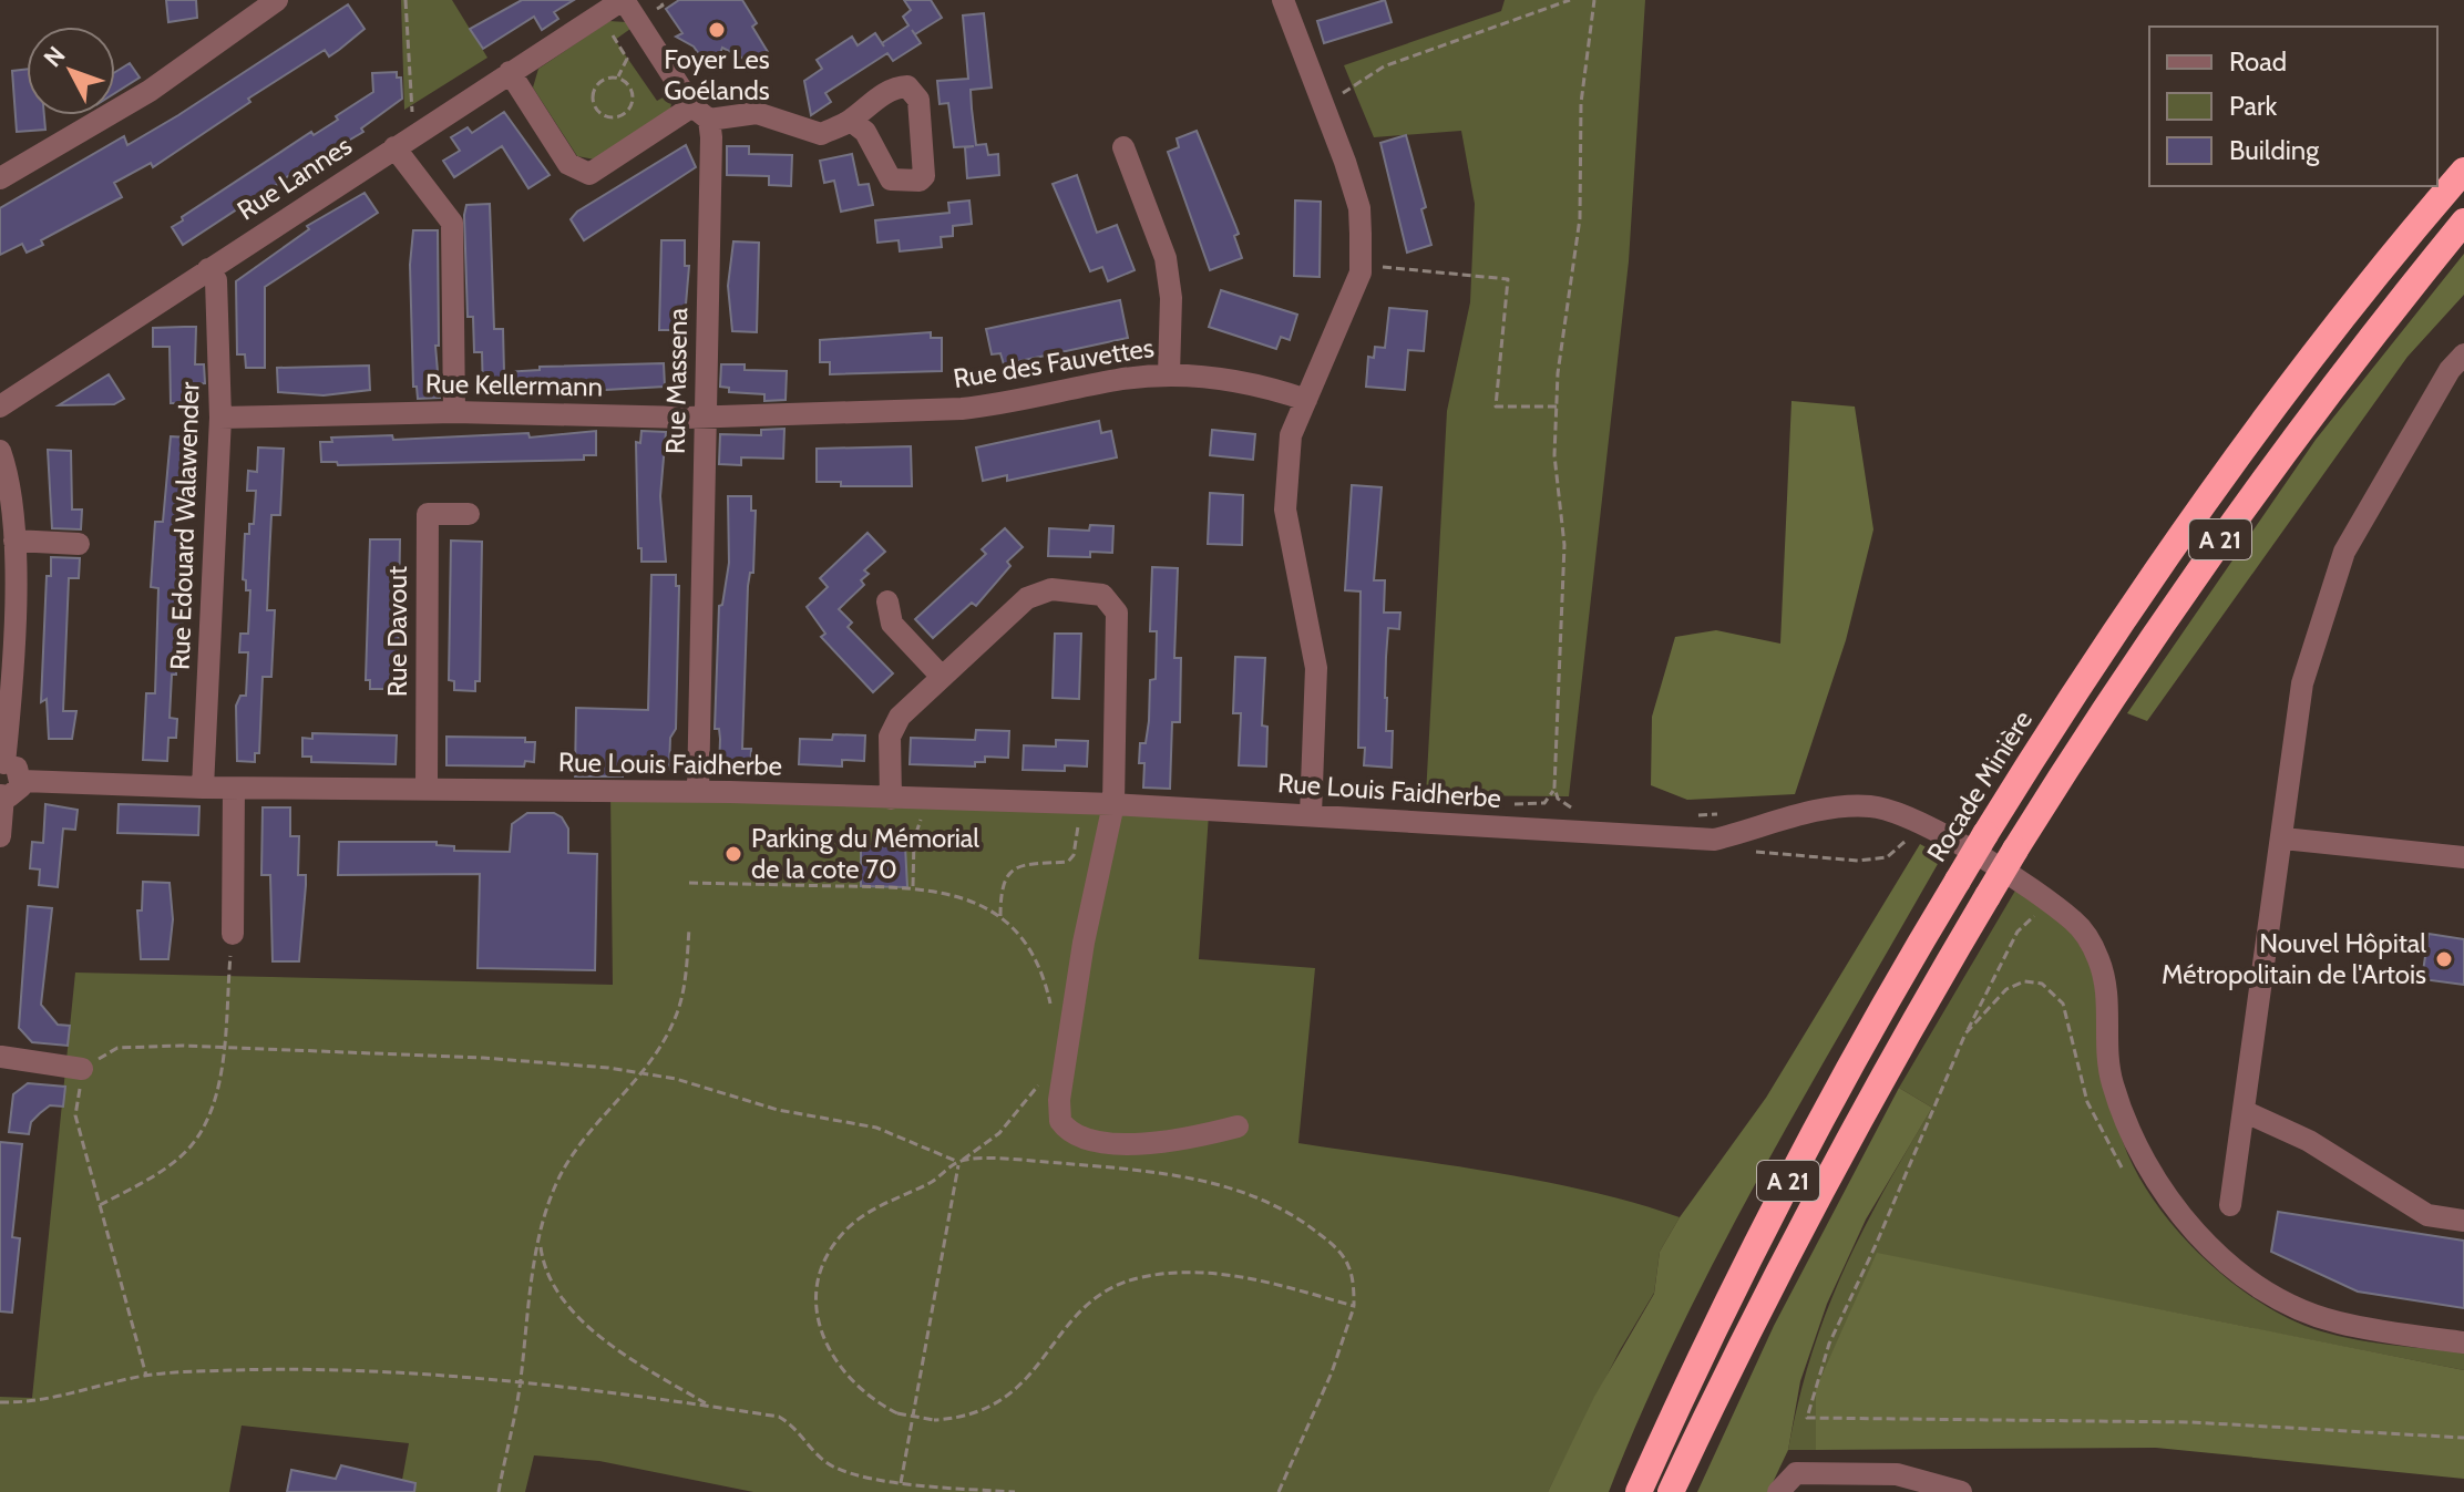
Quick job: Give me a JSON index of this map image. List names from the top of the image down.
{
  "streets": {
    "highway": ["A 21", "Rocade Minière"],
    "street": [
      "Rue Lannes",
      "Rue des Fauvettes",
      "Rue Massena",
      "Rue Kellermann",
      "Rue Edouard Walawender",
      "Rue Davout",
      "Rue Louis Faidherbe"
    ]
  },
  "crossings": [
    ["Rue Lannes", "Rue Edouard Walawender"],
    ["Rue des Fauvettes", "Rue Kellermann"],
    ["Rue Massena", "Rue Kellermann"],
    ["Rue Massena", "Rue Louis Faidherbe"],
    ["Rue Kellermann", "Rue Edouard Walawender"],
    ["Rue Edouard Walawender", "Rue Louis Faidherbe"],
    ["Rue Davout", "Rue Louis Faidherbe"]
  ],
  "places": ["Foyer Les Goélands", "Parking du Mémorial de la cote 70", "Nouvel Hôpital Métropolitain de l'Artois"],
  "legend": ["Road", "Park", "Building"],
  "north": "top left"
}
